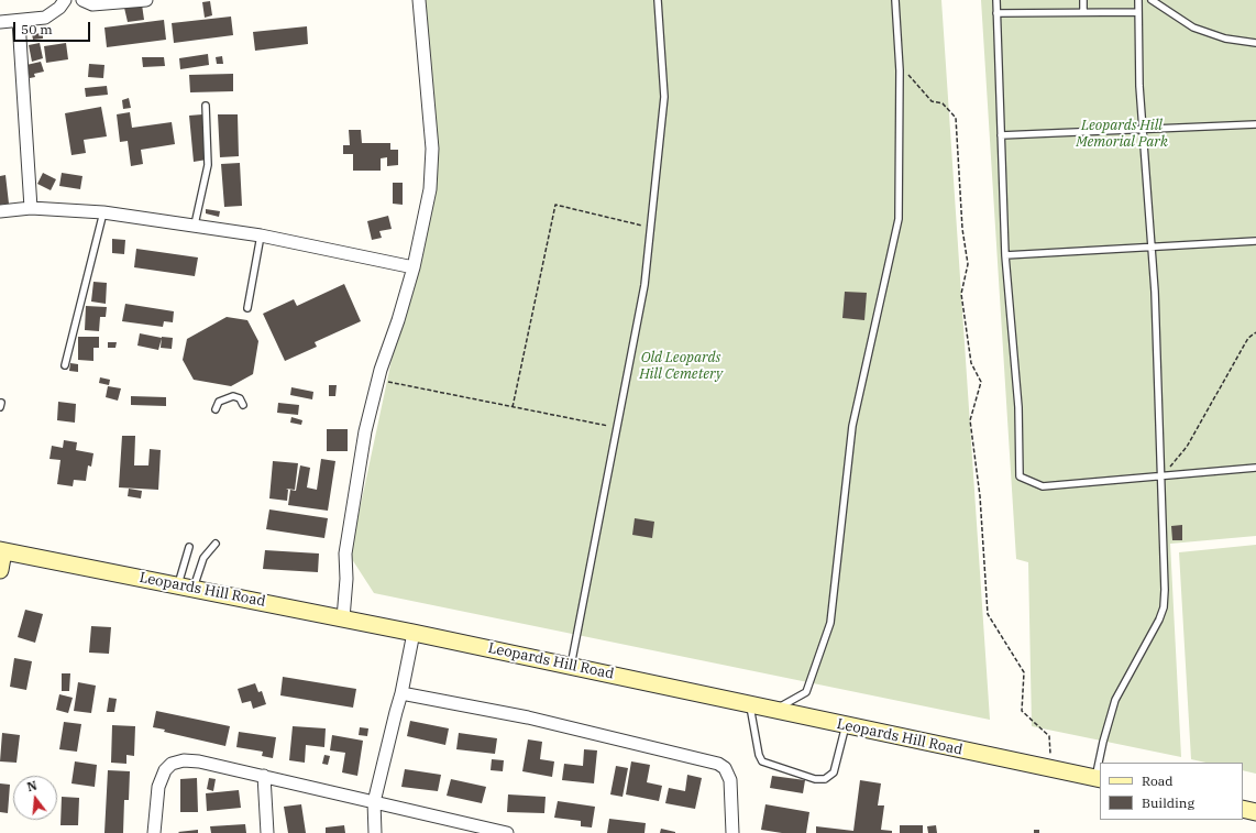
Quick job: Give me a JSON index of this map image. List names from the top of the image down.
{
  "streets": {
    "main road": ["Leopards Hill Road"]
  },
  "parks": ["Leopards Hill Memorial Park", "Old Leopards Hill Cemetery"],
  "legend": ["Road", "Building"],
  "scale_bar": "50 m",
  "north": "top"
}
